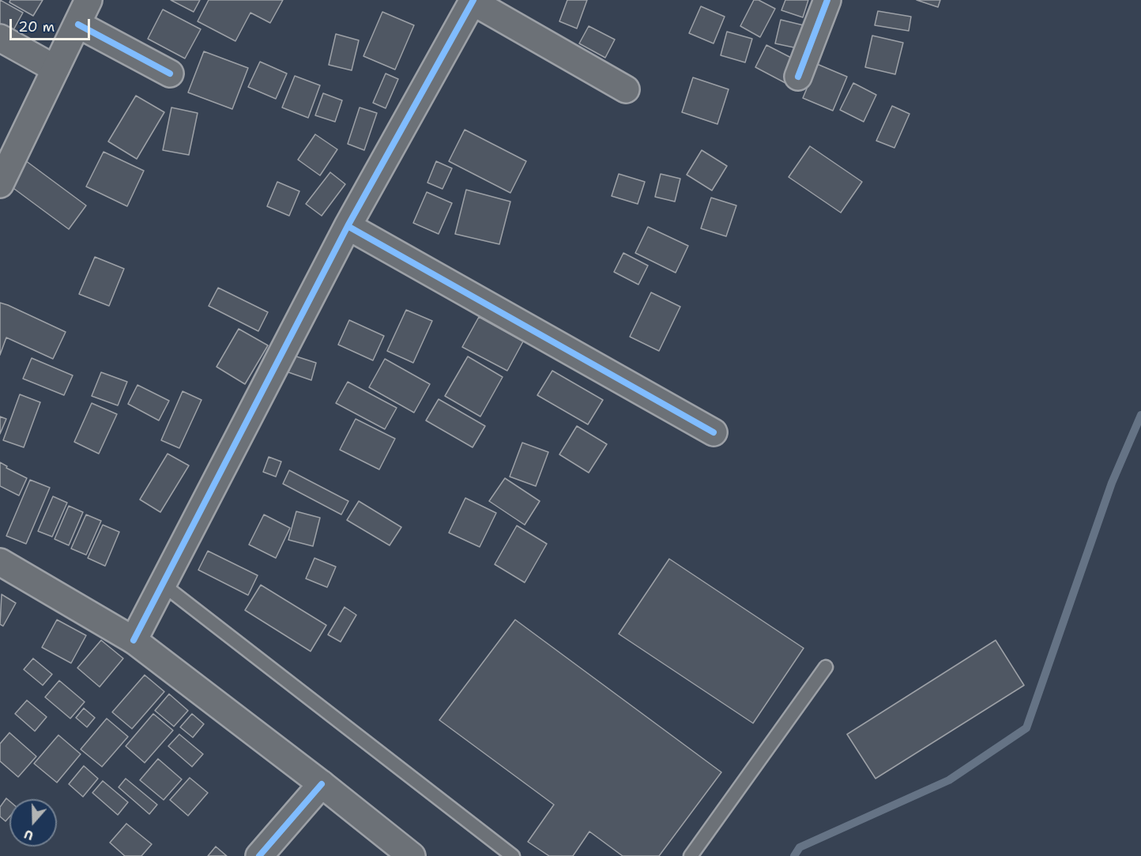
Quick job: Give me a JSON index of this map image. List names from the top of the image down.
{
  "scale_bar": "20 m",
  "north": "bottom"
}
